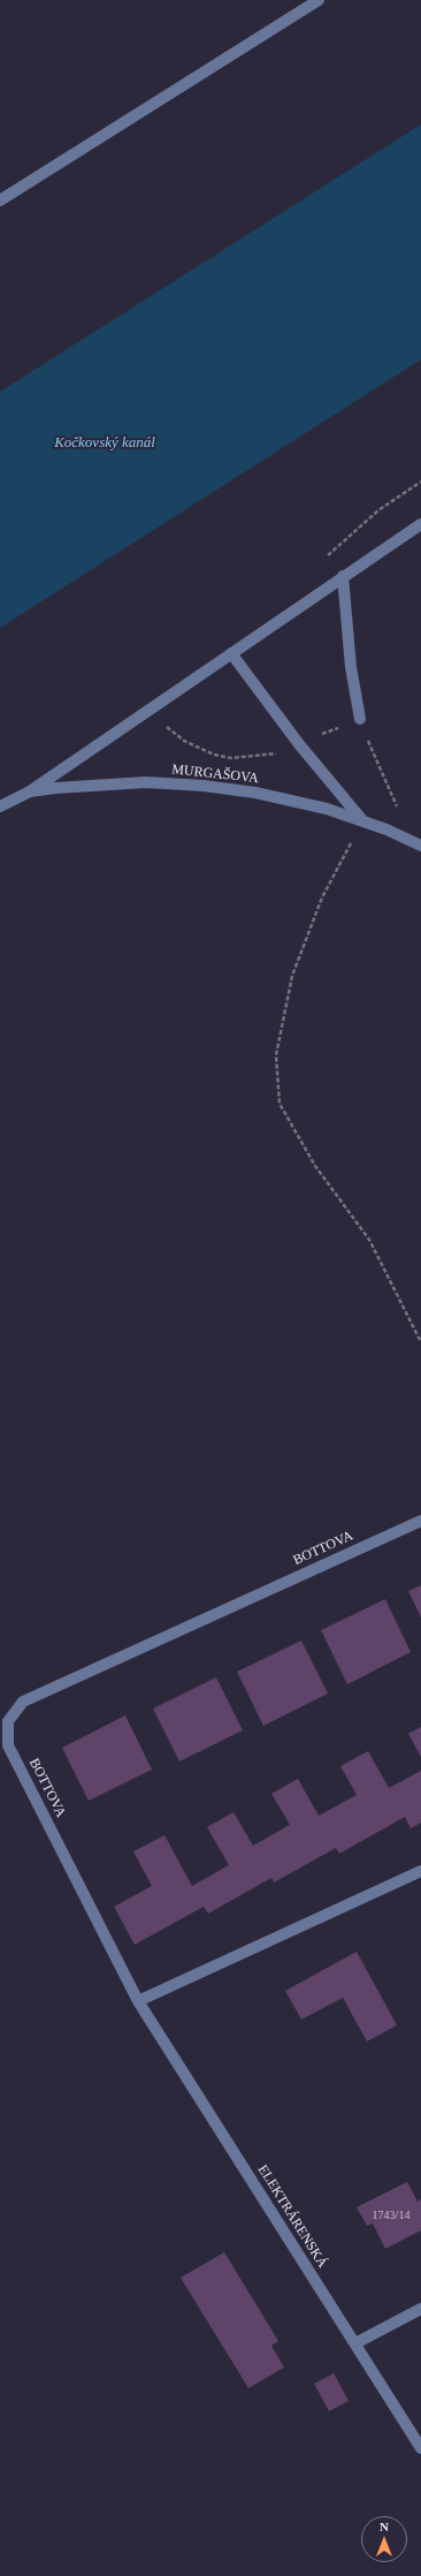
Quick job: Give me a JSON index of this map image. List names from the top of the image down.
{
  "streets": {
    "street": ["MURGAŠOVA", "BOTTOVA", "ELEKTRÁRENSKÁ"]
  },
  "crossings": [
    ["BOTTOVA", "ELEKTRÁRENSKÁ"]
  ],
  "water": ["Kočkovský kanál"],
  "house_numbers": ["1743/14"],
  "north": "top"
}
